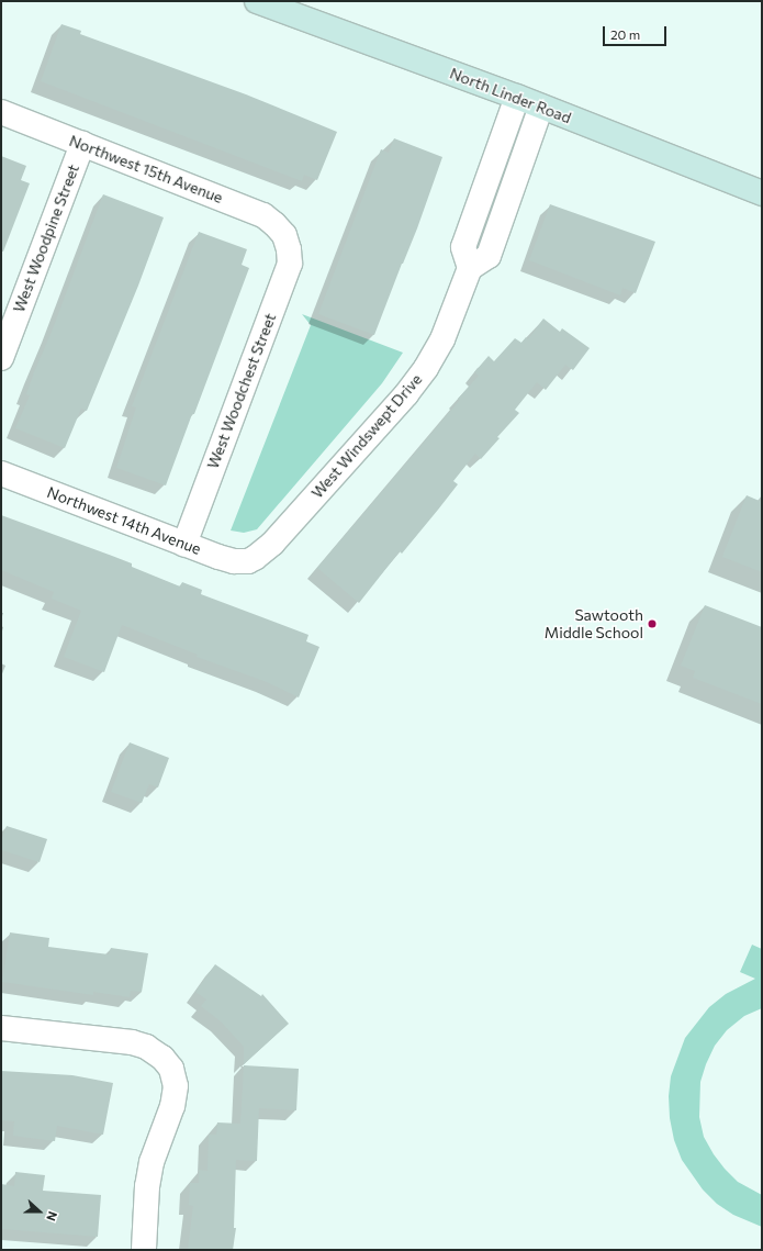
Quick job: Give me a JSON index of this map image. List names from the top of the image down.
{
  "streets": {
    "main road": ["North Linder Road"],
    "street": [
      "Northwest 15th Avenue",
      "West Woodpine Street",
      "West Woodchest Street",
      "West Windswept Drive",
      "Northwest 14th Avenue"
    ]
  },
  "crossings": [
    ["Northwest 15th Avenue", "West Woodpine Street"],
    ["Northwest 15th Avenue", "West Woodchest Street"],
    ["West Woodchest Street", "Northwest 14th Avenue"],
    ["West Windswept Drive", "Northwest 14th Avenue"]
  ],
  "places": ["Sawtooth Middle School"],
  "scale_bar": "20 m",
  "north": "right"
}
